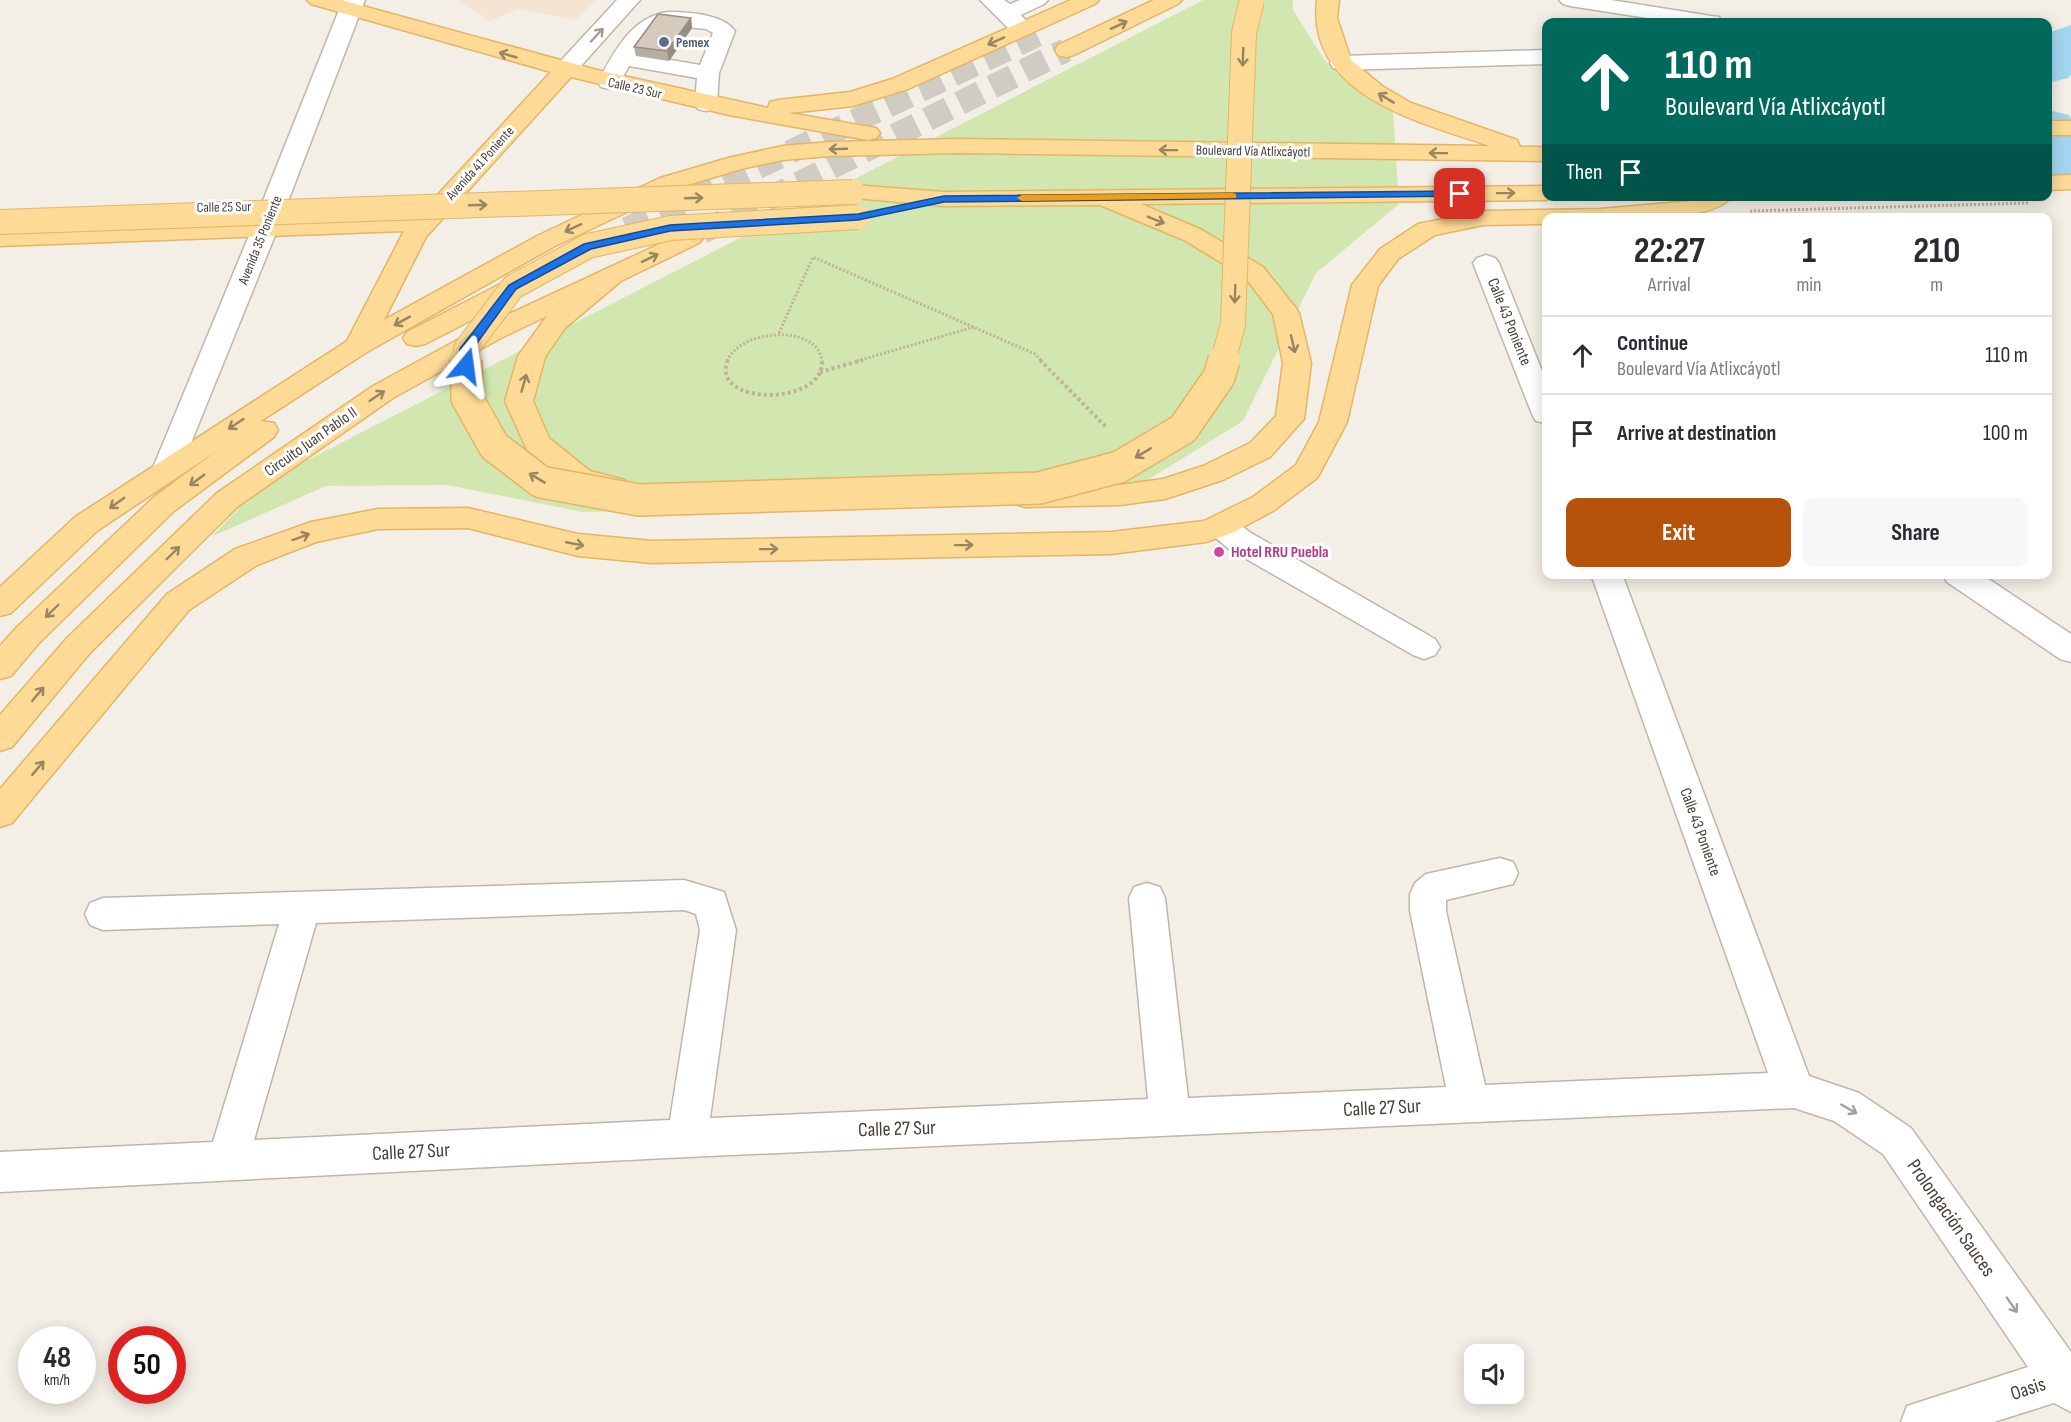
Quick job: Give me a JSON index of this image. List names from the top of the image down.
{
  "streets": {
    "main road": [
      "Calle 23 Sur",
      "Boulevard Vía Atlixcáyotl",
      "Avenida 41 Poniente",
      "Calle 25 Sur",
      "Circuito Juan Pablo II"
    ],
    "street": [
      "Avenida 35 Poniente",
      "Calle 43 Poniente",
      "Calle 27 Sur",
      "Prolongación Sauces",
      "Oasis"
    ]
  },
  "crossings": [
    ["Calle 23 Sur", "Boulevard Vía Atlixcáyotl"],
    ["Calle 23 Sur", "Avenida 41 Poniente"],
    ["Calle 23 Sur", "Avenida 35 Poniente"],
    ["Avenida 41 Poniente", "Calle 25 Sur"],
    ["Calle 25 Sur", "Avenida 35 Poniente"],
    ["Calle 43 Poniente", "Calle 27 Sur"],
    ["Calle 43 Poniente", "Prolongación Sauces"],
    ["Calle 27 Sur", "Prolongación Sauces"],
    ["Prolongación Sauces", "Oasis"]
  ],
  "one_way": ["Prolongación Sauces"],
  "places": ["Pemex", "Hotel RRU Puebla"],
  "page": {
    "turn": ["110 m", "Boulevard Vía Atlixcáyotl"],
    "then": "Then",
    "eta": [
      "22:27",
      "Arrival",
      "1",
      "min",
      "210",
      "m"
    ],
    "list": [
      {
        "name": "Continue",
        "note": "Boulevard Vía Atlixcáyotl",
        "value": "110 m"
      },
      {
        "name": "Arrive at destination",
        "value": "100 m"
      }
    ],
    "buttons": ["Exit", "Share"],
    "speed": "48 km/h",
    "limit": "50"
  }
}
